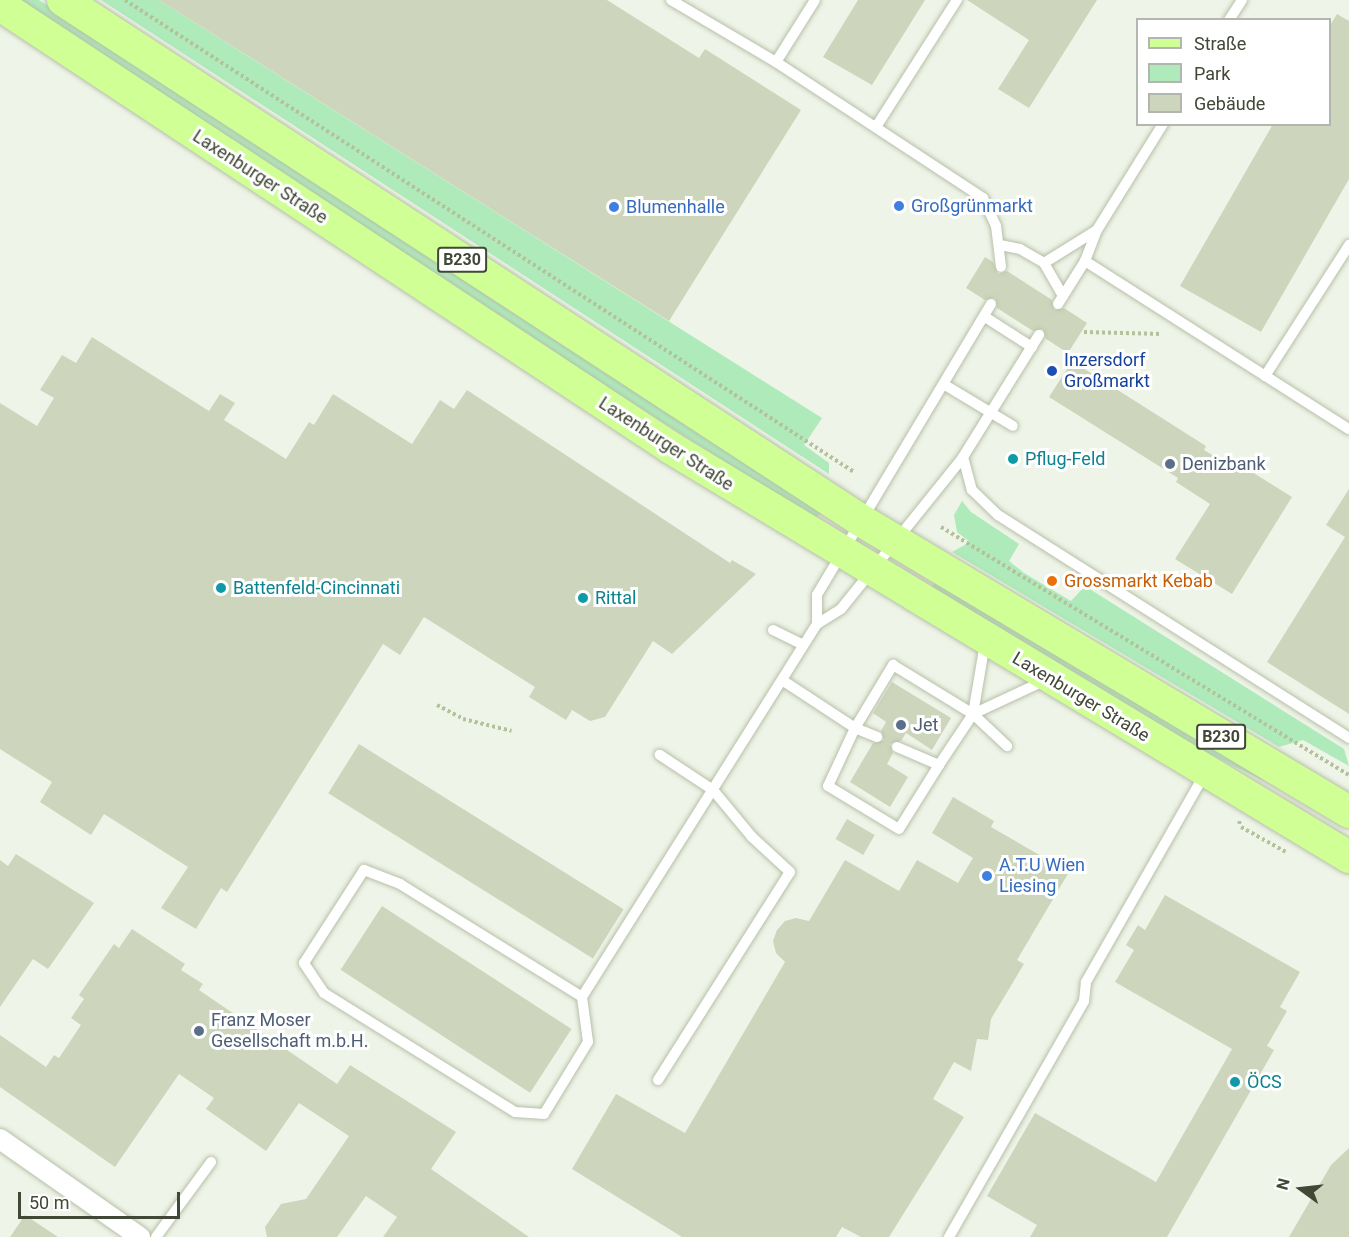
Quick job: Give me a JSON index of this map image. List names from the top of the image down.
{
  "streets": {
    "main road": ["Laxenburger Straße", "B230"]
  },
  "places": [
    "Großgrünmarkt",
    "Blumenhalle",
    "Inzersdorf Großmarkt",
    "Pflug-Feld",
    "Denizbank",
    "Grossmarkt Kebab",
    "Battenfeld-Cincinnati",
    "Rittal",
    "Jet",
    "A.T.U Wien Liesing",
    "Franz Moser Gesellschaft m.b.H.",
    "ÖCS"
  ],
  "legend": ["Straße", "Park", "Gebäude"],
  "scale_bar": "50 m",
  "north": "left"
}
